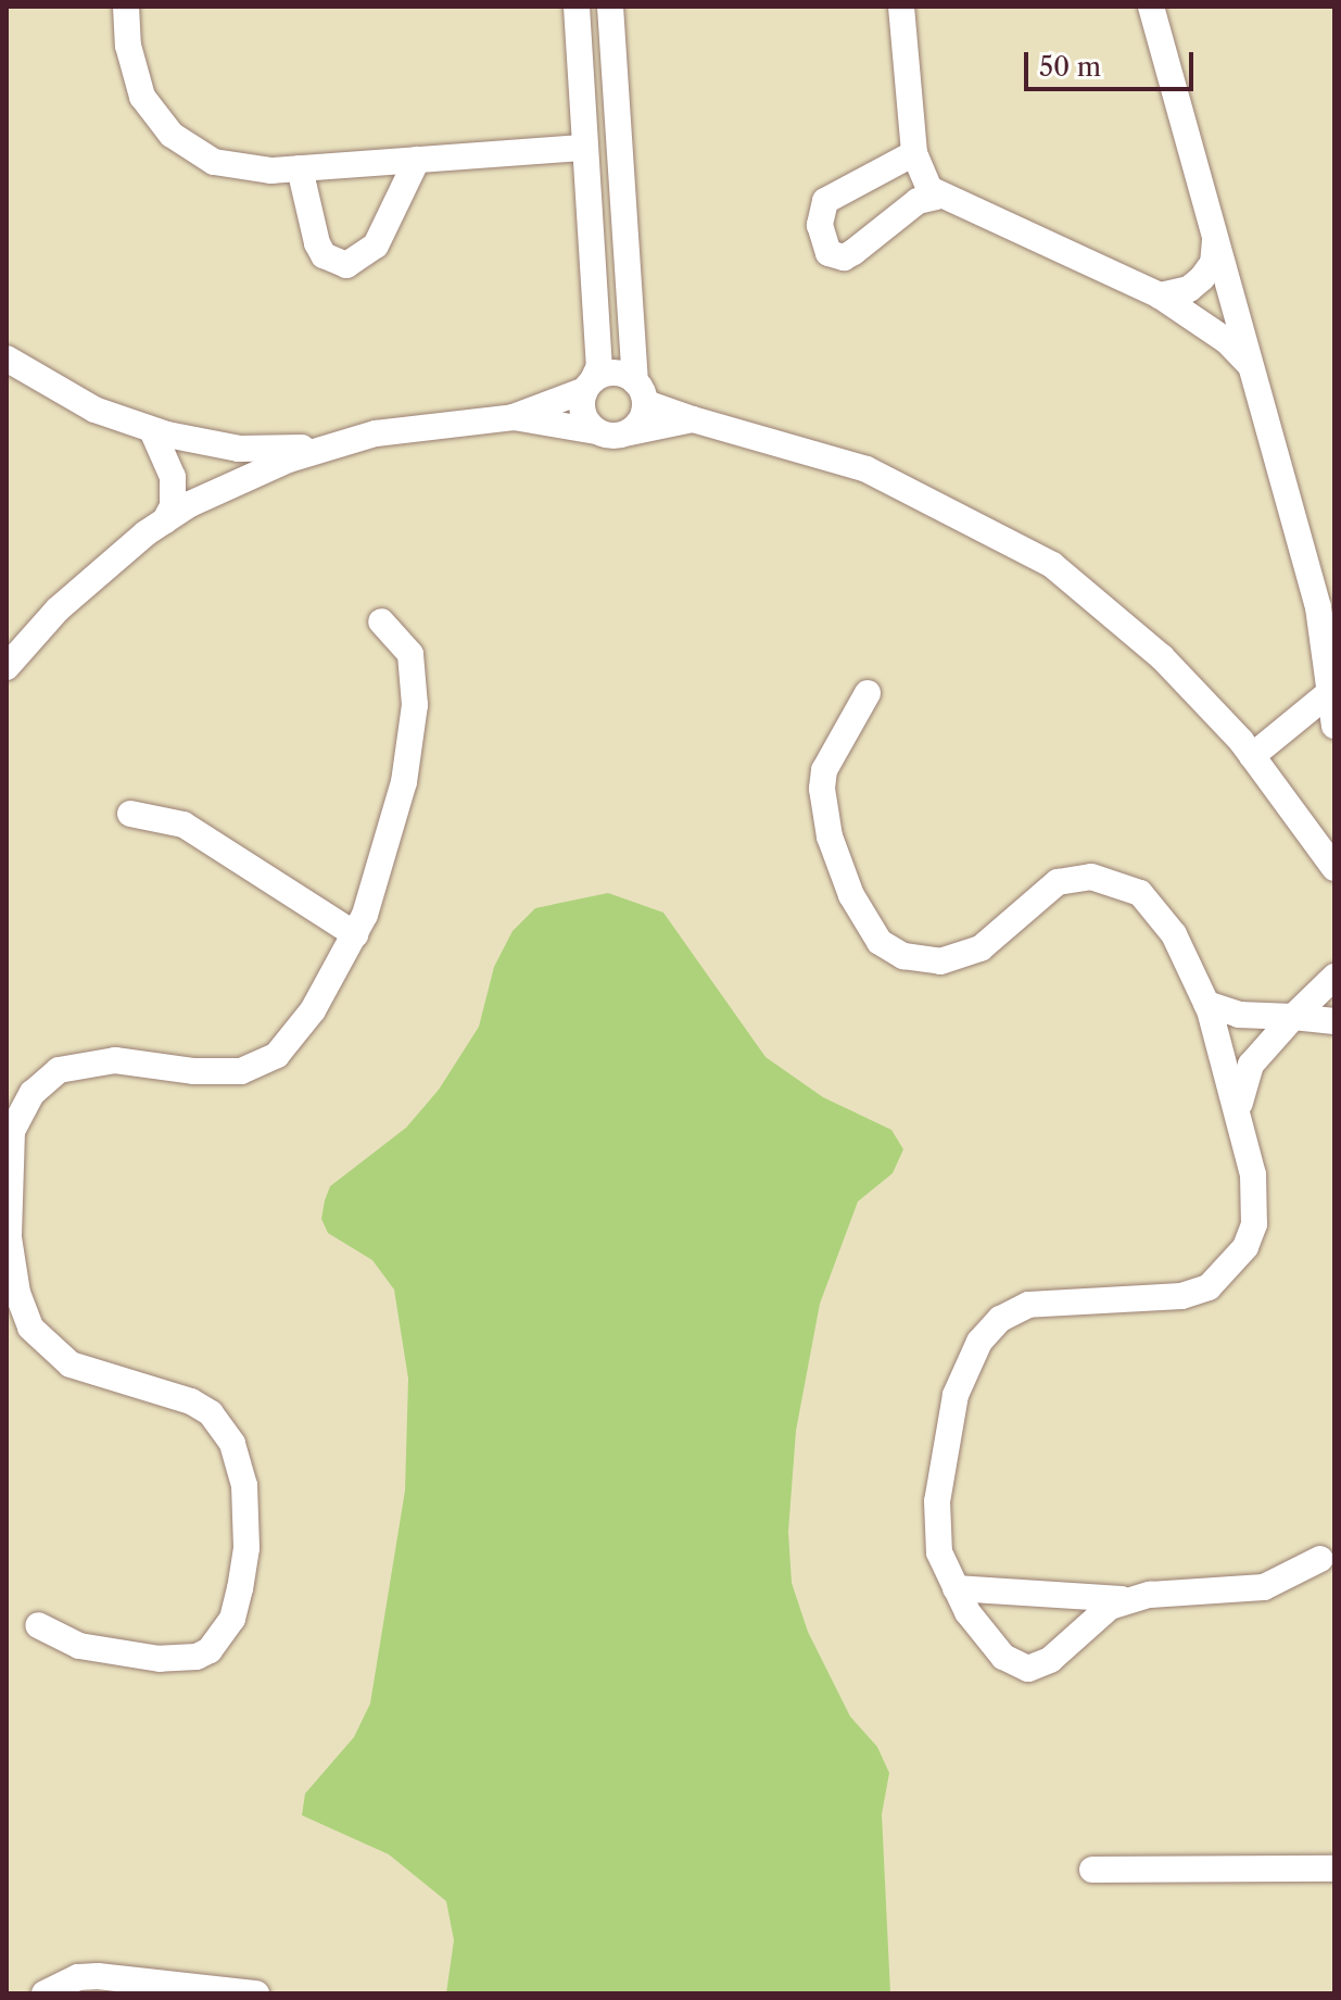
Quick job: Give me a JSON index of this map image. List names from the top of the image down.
{
  "scale_bar": "50 m"
}
